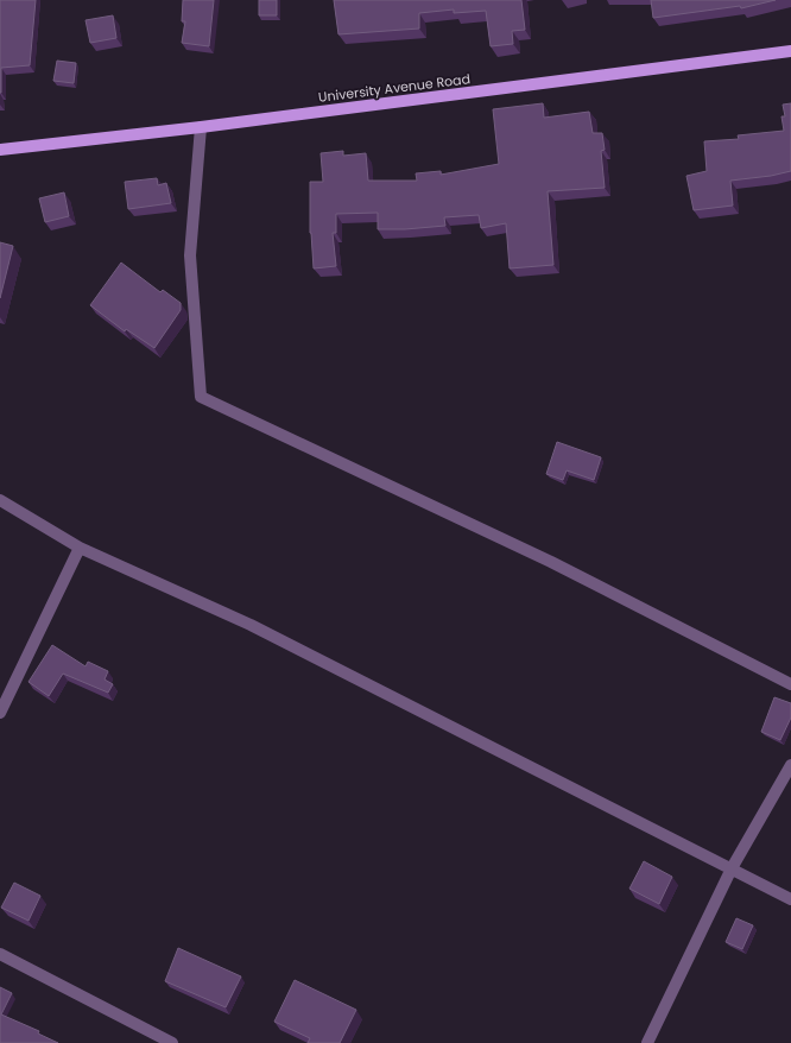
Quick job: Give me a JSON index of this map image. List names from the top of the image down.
{
  "streets": {
    "main road": ["University Avenue Road"]
  }
}
